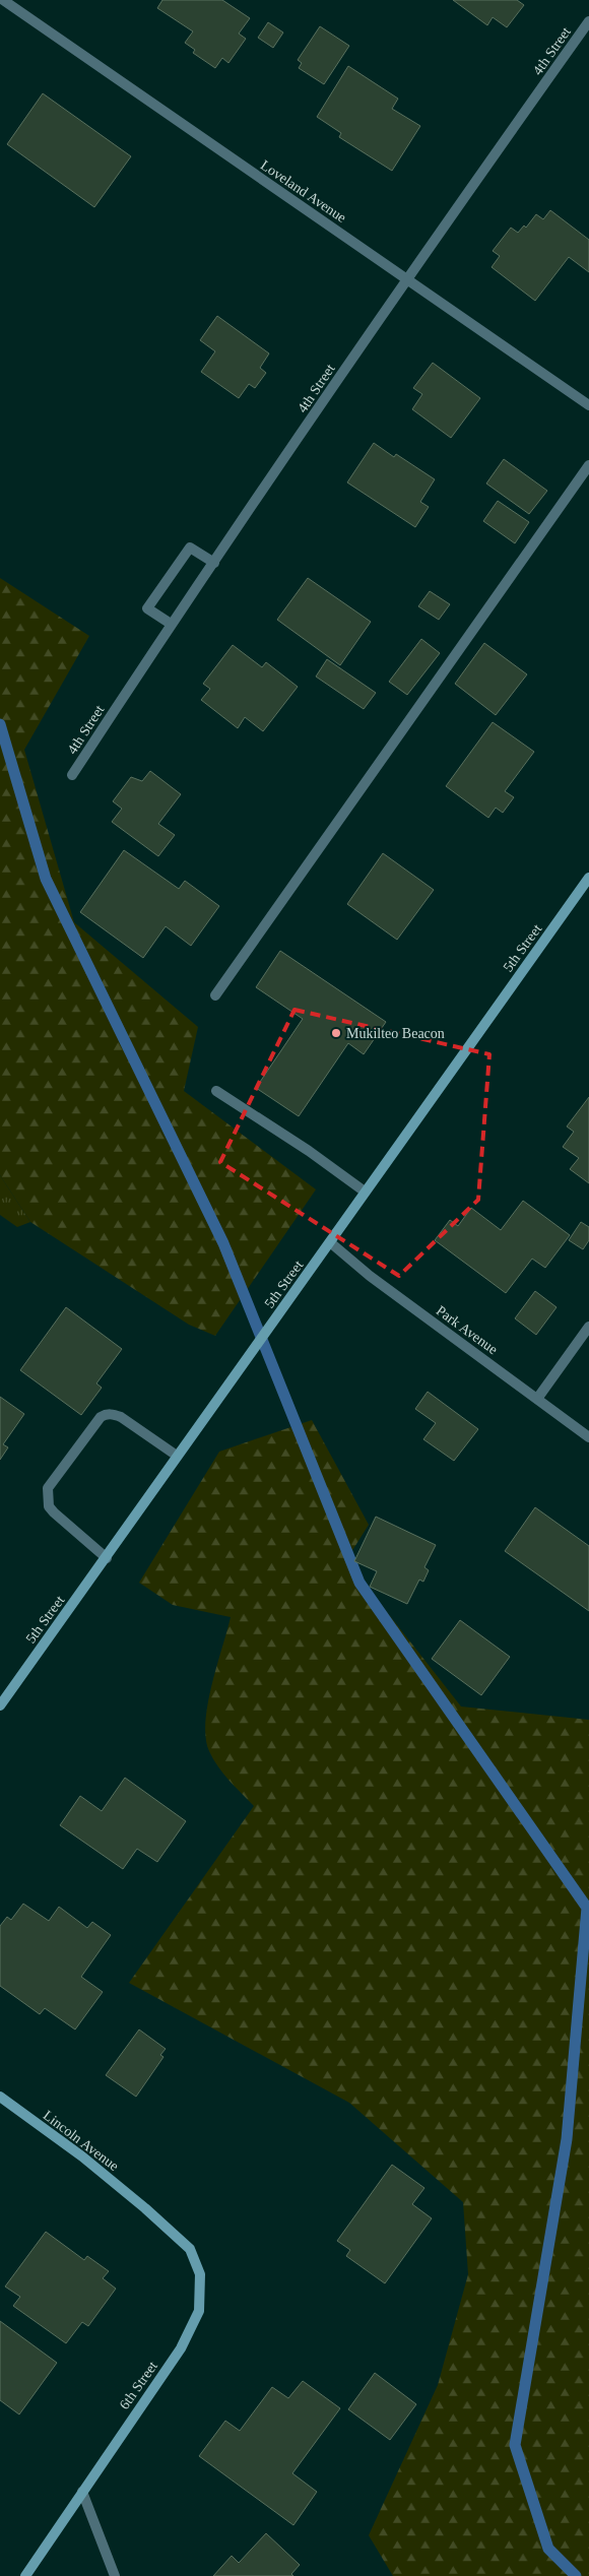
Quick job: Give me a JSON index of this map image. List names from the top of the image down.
{
  "streets": {
    "main road": ["5th Street", "Lincoln Avenue", "6th Street"],
    "street": ["4th Street", "Loveland Avenue", "Park Avenue"]
  },
  "crossings": [
    ["4th Street", "Loveland Avenue"],
    ["5th Street", "Park Avenue"],
    ["Lincoln Avenue", "6th Street"]
  ],
  "places": ["Mukilteo Beacon"]
}
